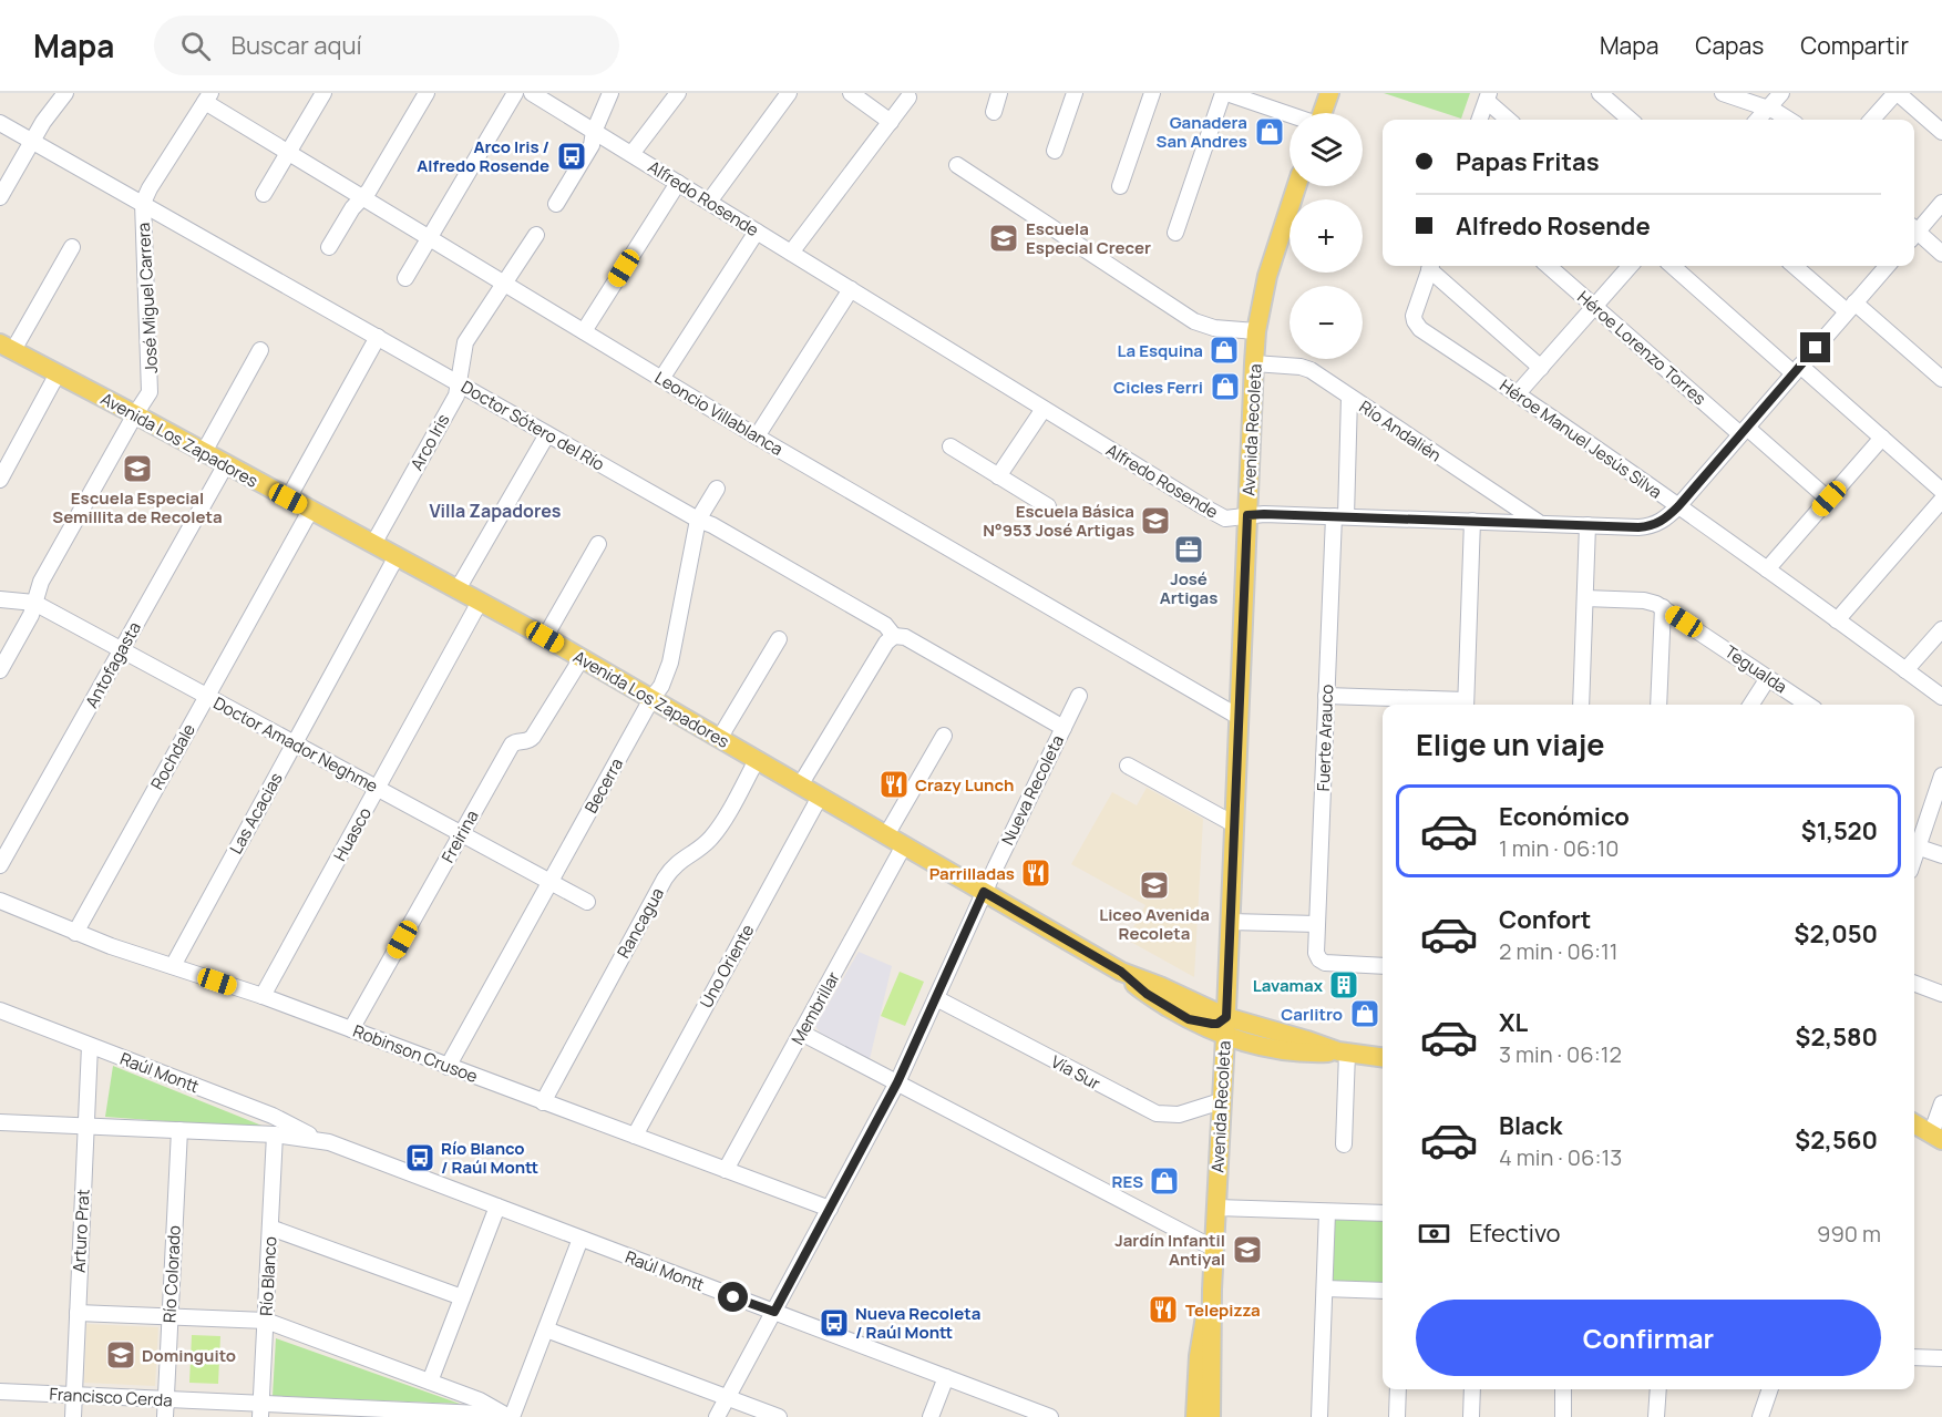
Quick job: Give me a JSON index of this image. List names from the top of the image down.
{
  "streets": {
    "main road": ["Avenida Recoleta", "Avenida Los Zapadores"],
    "street": [
      "Alfredo Rosende",
      "José Miguel Carrera",
      "Héroe Lorenzo Torres",
      "Leoncio Villablanca",
      "Doctor Sótero del Río",
      "Río Andalién",
      "Héroe Manuel Jesús Silva",
      "Arco Iris",
      "Antofagasta",
      "Tegualda",
      "Fuerte Arauco",
      "Doctor Amador Neghme",
      "Rochdale",
      "Becerra",
      "Nueva Recoleta",
      "Las Acacias",
      "Huasco",
      "Freirina",
      "Rancagua",
      "Uno Oriente",
      "Membrillar",
      "Robinson Crusoe",
      "Raúl Montt",
      "Vía Sur",
      "Arturo Prat",
      "Río Colorado",
      "Río Blanco",
      "Francisco Cerda"
    ]
  },
  "crossings": [
    ["Alfredo Rosende", "Héroe Lorenzo Torres"],
    ["Alfredo Rosende", "Avenida Recoleta"],
    ["Alfredo Rosende", "Río Andalién"],
    ["Alfredo Rosende", "Héroe Manuel Jesús Silva"],
    ["Alfredo Rosende", "Fuerte Arauco"],
    ["José Miguel Carrera", "Doctor Sótero del Río"],
    ["José Miguel Carrera", "Avenida Los Zapadores"],
    ["José Miguel Carrera", "Doctor Amador Neghme"],
    ["Leoncio Villablanca", "Avenida Recoleta"],
    ["Leoncio Villablanca", "Arco Iris"],
    ["Doctor Sótero del Río", "Arco Iris"],
    ["Doctor Sótero del Río", "Becerra"],
    ["Doctor Sótero del Río", "Nueva Recoleta"],
    ["Avenida Recoleta", "Río Andalién"],
    ["Avenida Recoleta", "Avenida Los Zapadores"],
    ["Avenida Recoleta", "Vía Sur"],
    ["Río Andalién", "Fuerte Arauco"],
    ["Avenida Los Zapadores", "Arco Iris"],
    ["Avenida Los Zapadores", "Antofagasta"],
    ["Avenida Los Zapadores", "Rochdale"],
    ["Avenida Los Zapadores", "Becerra"],
    ["Avenida Los Zapadores", "Nueva Recoleta"],
    ["Avenida Los Zapadores", "Las Acacias"],
    ["Avenida Los Zapadores", "Huasco"],
    ["Avenida Los Zapadores", "Freirina"],
    ["Avenida Los Zapadores", "Rancagua"],
    ["Avenida Los Zapadores", "Uno Oriente"],
    ["Avenida Los Zapadores", "Membrillar"],
    ["Antofagasta", "Doctor Amador Neghme"],
    ["Doctor Amador Neghme", "Rochdale"],
    ["Doctor Amador Neghme", "Becerra"],
    ["Doctor Amador Neghme", "Las Acacias"],
    ["Doctor Amador Neghme", "Huasco"],
    ["Doctor Amador Neghme", "Freirina"],
    ["Rochdale", "Robinson Crusoe"],
    ["Becerra", "Robinson Crusoe"],
    ["Nueva Recoleta", "Robinson Crusoe"],
    ["Nueva Recoleta", "Raúl Montt"],
    ["Nueva Recoleta", "Vía Sur"],
    ["Las Acacias", "Robinson Crusoe"],
    ["Huasco", "Robinson Crusoe"],
    ["Freirina", "Robinson Crusoe"],
    ["Rancagua", "Robinson Crusoe"],
    ["Uno Oriente", "Robinson Crusoe"],
    ["Membrillar", "Robinson Crusoe"],
    ["Raúl Montt", "Arturo Prat"],
    ["Raúl Montt", "Río Colorado"],
    ["Raúl Montt", "Río Blanco"],
    ["Arturo Prat", "Francisco Cerda"],
    ["Río Colorado", "Francisco Cerda"],
    ["Río Blanco", "Francisco Cerda"]
  ],
  "districts": ["Villa Zapadores"],
  "places": {
    "shop": [
      "Ganadera San Andres",
      "La Esquina",
      "Cicles Ferri",
      "Carlitro",
      "RES"
    ],
    "bus stop": ["Arco Iris / Alfredo Rosende", "Río Blanco / Raúl Montt", "Nueva Recoleta / Raúl Montt"],
    "school or university": [
      "Escuela Especial Crecer",
      "Escuela Especial Semillita de Recoleta",
      "Escuela Básica N°953 José Artigas",
      "Liceo Avenida Recoleta",
      "Jardín Infantil Antiyal",
      "Dominguito"
    ],
    "office": ["José Artigas"],
    "restaurant": ["Crazy Lunch", "Parrilladas", "Telepizza"],
    "building": ["Lavamax"]
  },
  "page": {
    "header": "Mapa",
    "search": "Buscar aquí",
    "nav": ["Mapa", "Capas", "Compartir"],
    "map_buttons": ["+", "−"],
    "banner": ["Papas Fritas", "Alfredo Rosende"],
    "heading": "Elige un viaje",
    "list": [
      {
        "name": "Económico",
        "note": "1 min · 06:10",
        "value": "$1,520"
      },
      {
        "name": "Confort",
        "note": "2 min · 06:11",
        "value": "$2,050"
      },
      {
        "name": "XL",
        "note": "3 min · 06:12",
        "value": "$2,580"
      },
      {
        "name": "Black",
        "note": "4 min · 06:13",
        "value": "$2,560"
      }
    ],
    "pay": ["Efectivo", "990 m"],
    "buttons": "Confirmar"
  }
}
